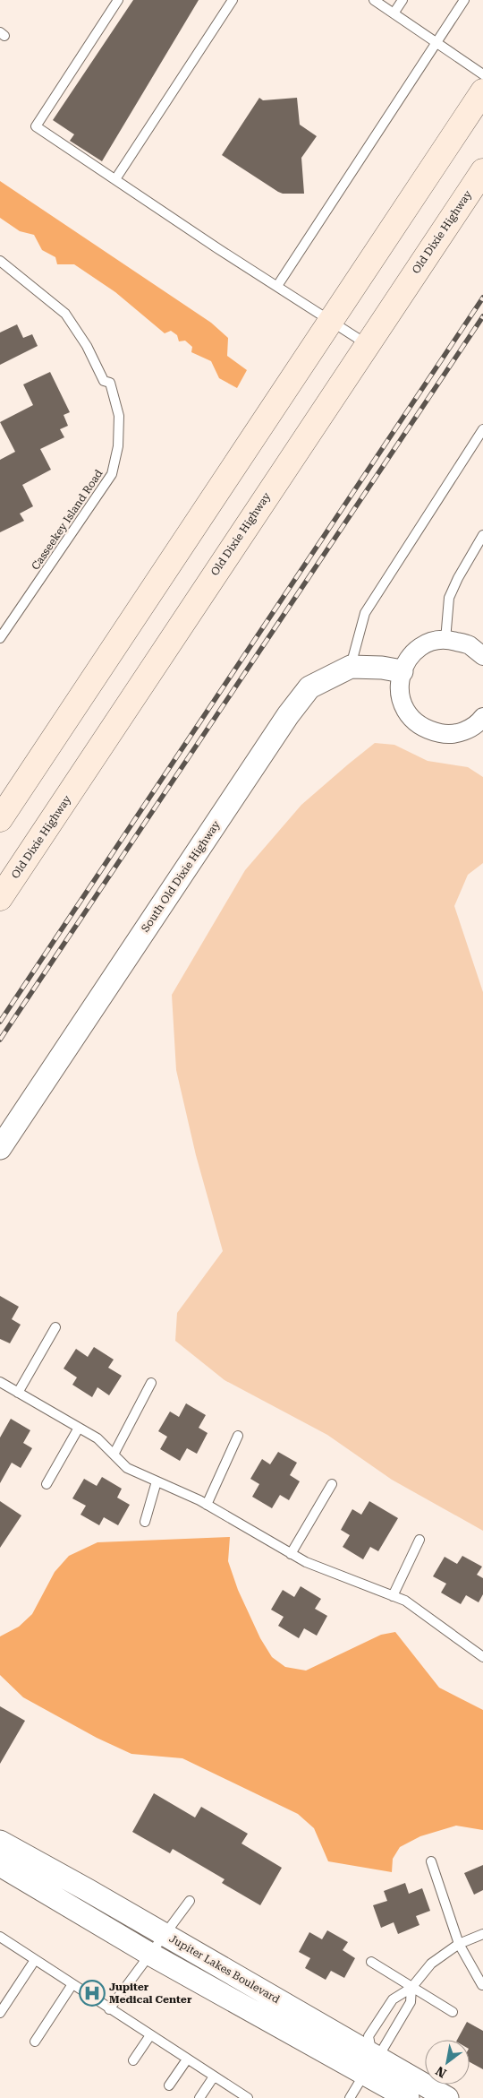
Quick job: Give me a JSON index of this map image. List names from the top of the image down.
{
  "streets": {
    "main road": ["Old Dixie Highway"],
    "street": ["South Old Dixie Highway", "Jupiter Lakes Boulevard"],
    "lane": ["Casseekey Island Road"]
  },
  "places": {
    "hospital": ["Jupiter Medical Center"]
  },
  "north": "bottom left"
}
